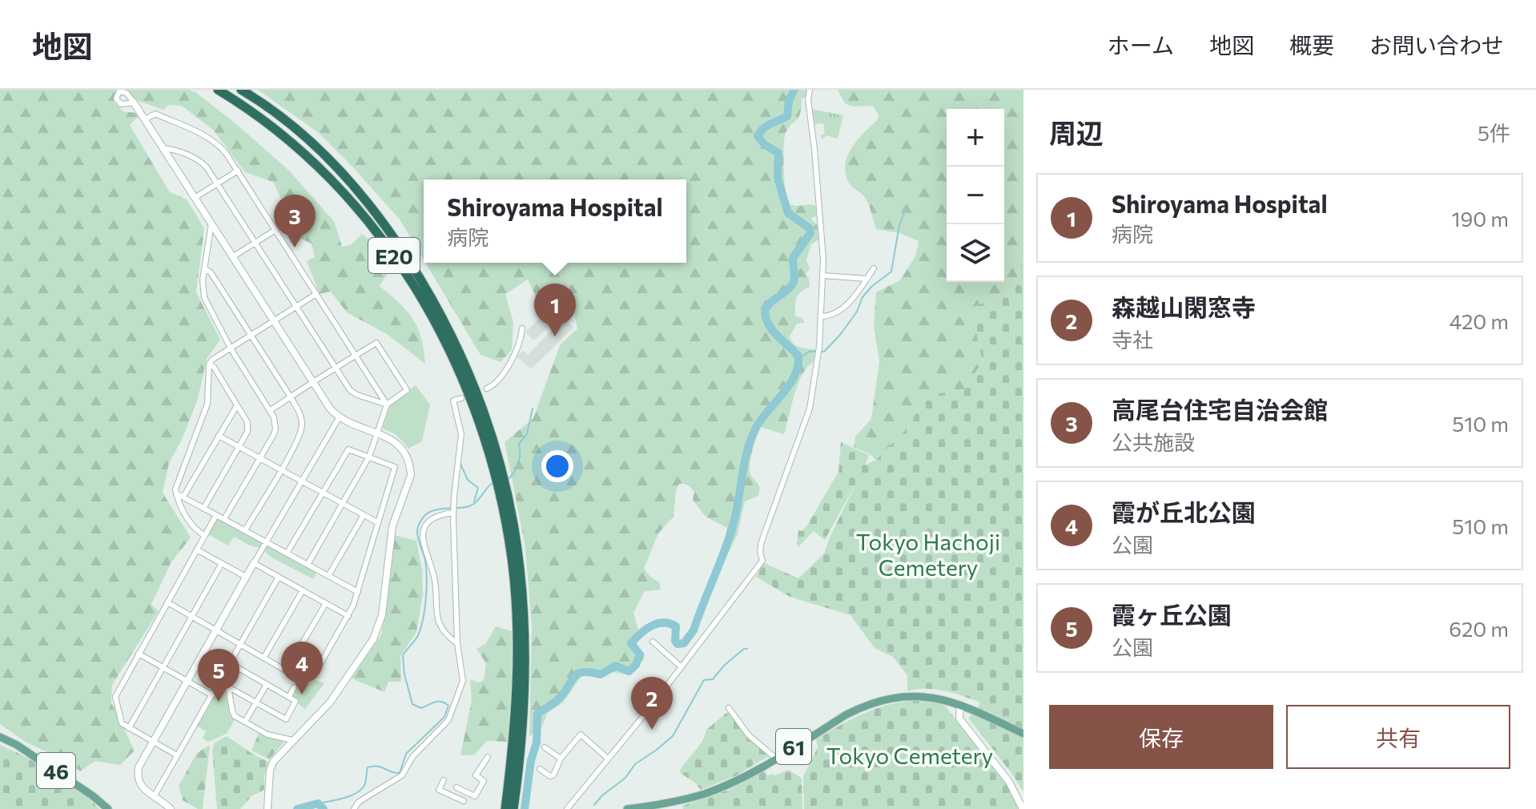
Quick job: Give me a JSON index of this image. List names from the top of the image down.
{
  "streets": {
    "highway": ["E20"],
    "main road": ["61", "46"]
  },
  "parks": ["Tokyo Hachoji Cemetery", "Tokyo Cemetery"],
  "page": {
    "header": "地図",
    "nav": [
      "ホーム",
      "地図",
      "概要",
      "お問い合わせ"
    ],
    "heading": ["周辺", "5件"],
    "map_buttons": ["+", "−"],
    "list": [
      {
        "mark": "1",
        "name": "Shiroyama Hospital",
        "note": "病院",
        "value": "190 m"
      },
      {
        "mark": "2",
        "name": "森越山閑窓寺",
        "note": "寺社",
        "value": "420 m"
      },
      {
        "mark": "3",
        "name": "高尾台住宅自治会館",
        "note": "公共施設",
        "value": "510 m"
      },
      {
        "mark": "4",
        "name": "霞が丘北公園",
        "note": "公園",
        "value": "510 m"
      },
      {
        "mark": "5",
        "name": "霞ヶ丘公園",
        "note": "公園",
        "value": "620 m"
      }
    ],
    "popup": ["Shiroyama Hospital", "病院"],
    "pins": [
      "3",
      "1",
      "4",
      "5",
      "2"
    ],
    "buttons": ["保存", "共有"]
  }
}
